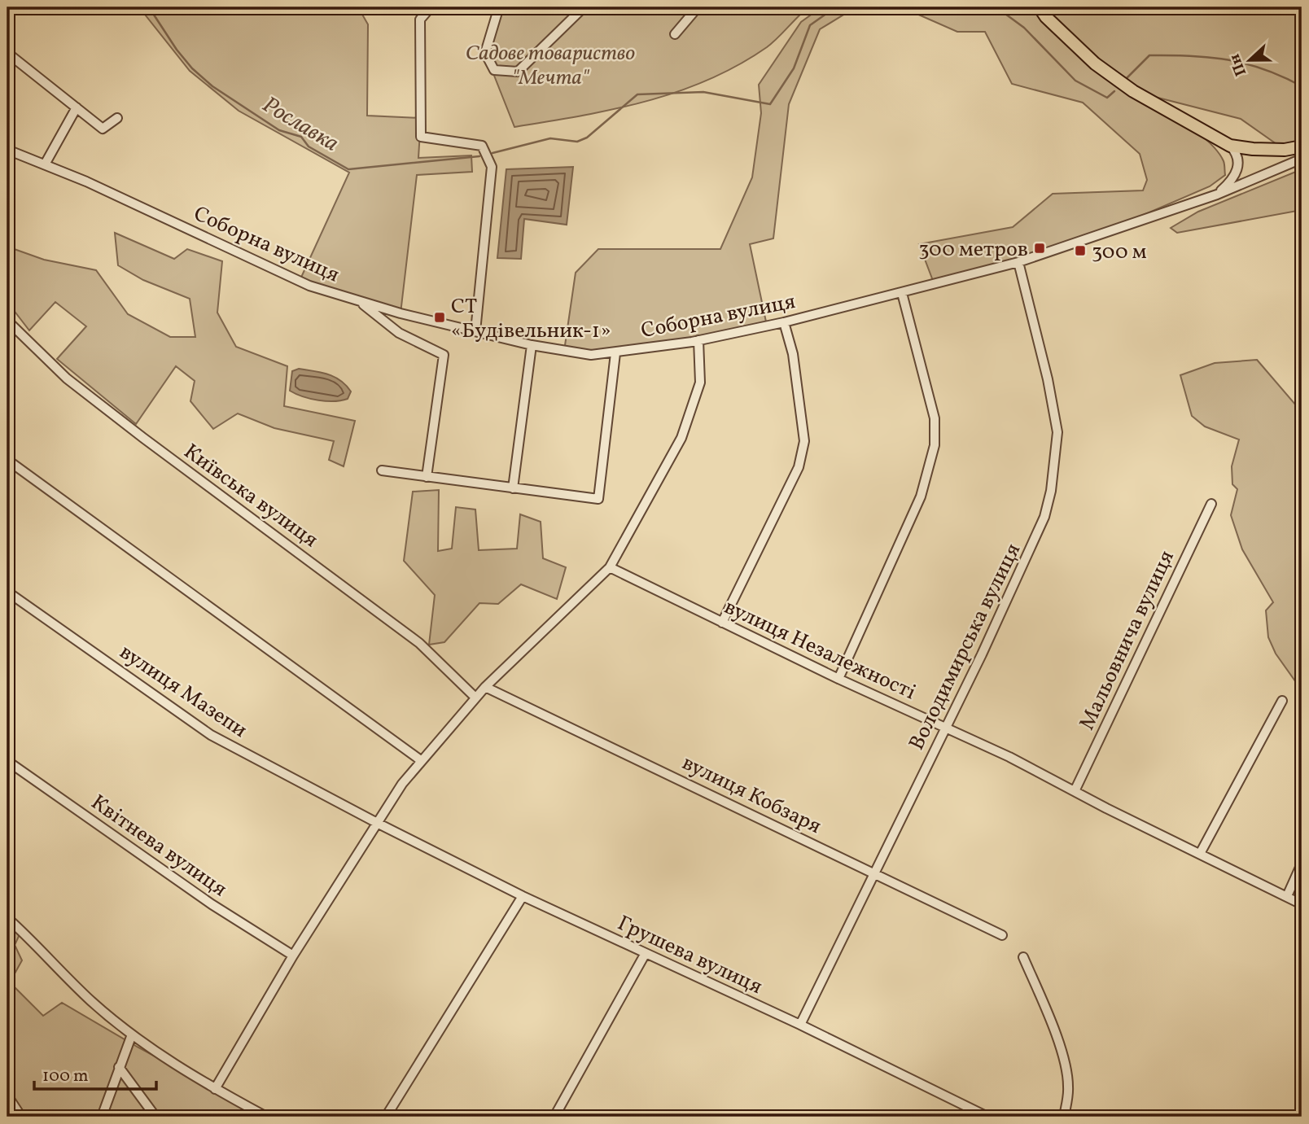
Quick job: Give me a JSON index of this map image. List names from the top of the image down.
{
  "streets": {
    "street": [
      "Соборна вулиця",
      "Київська вулиця",
      "Мальовнича вулиця",
      "Володимирська вулиця",
      "вулиця Незалежності",
      "вулиця Мазепи",
      "вулиця Кобзаря",
      "Квітнева вулиця",
      "Грушева вулиця"
    ]
  },
  "crossings": [
    ["Соборна вулиця", "Володимирська вулиця"],
    ["Мальовнича вулиця", "вулиця Незалежності"],
    ["Володимирська вулиця", "вулиця Незалежності"],
    ["Володимирська вулиця", "вулиця Кобзаря"],
    ["Володимирська вулиця", "Грушева вулиця"],
    ["вулиця Мазепи", "Грушева вулиця"]
  ],
  "water": ["Рославка"],
  "parks": ["Садове товариство \"Мечта\""],
  "places": {
    "transit": ["300 метров", "300 м", "СТ «Будівельник-1»"]
  },
  "scale_bar": "100 m",
  "north": "left"
}
